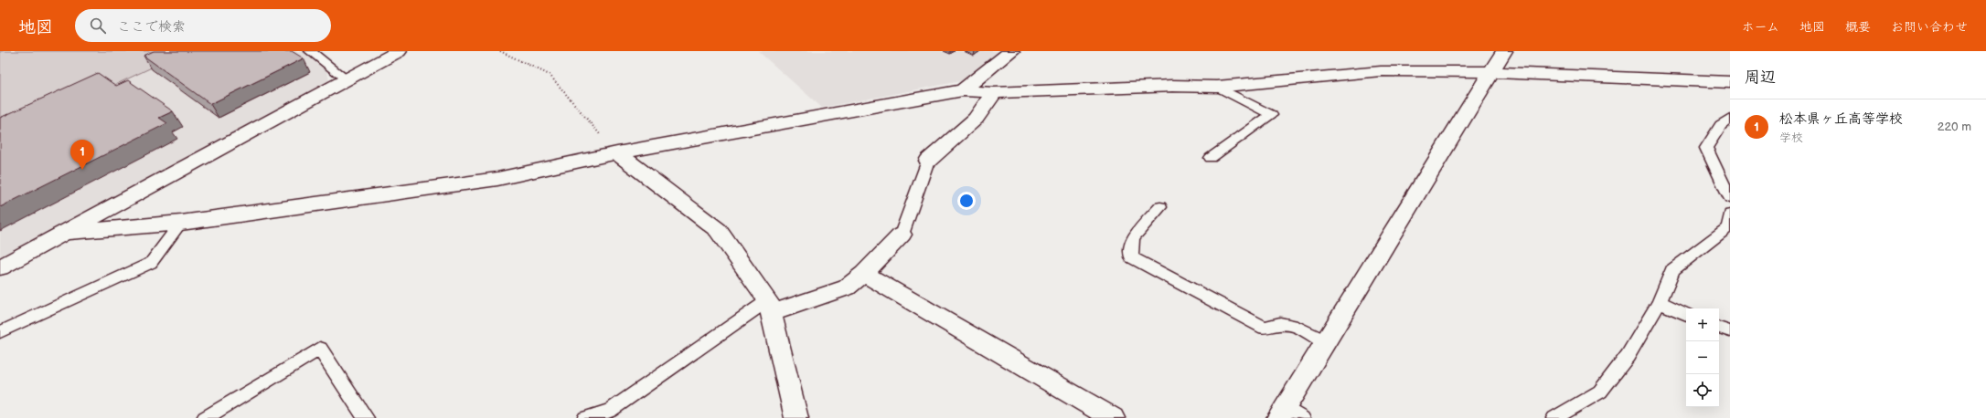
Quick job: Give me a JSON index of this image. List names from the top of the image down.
{
  "page": {
    "header": "地図",
    "search": "ここで検索",
    "nav": [
      "ホーム",
      "地図",
      "概要",
      "お問い合わせ"
    ],
    "heading": "周辺",
    "list": [
      {
        "mark": "1",
        "name": "松本県ヶ丘高等学校",
        "note": "学校",
        "value": "220 m"
      }
    ],
    "pins": "1",
    "map_buttons": ["+", "−"]
  }
}
